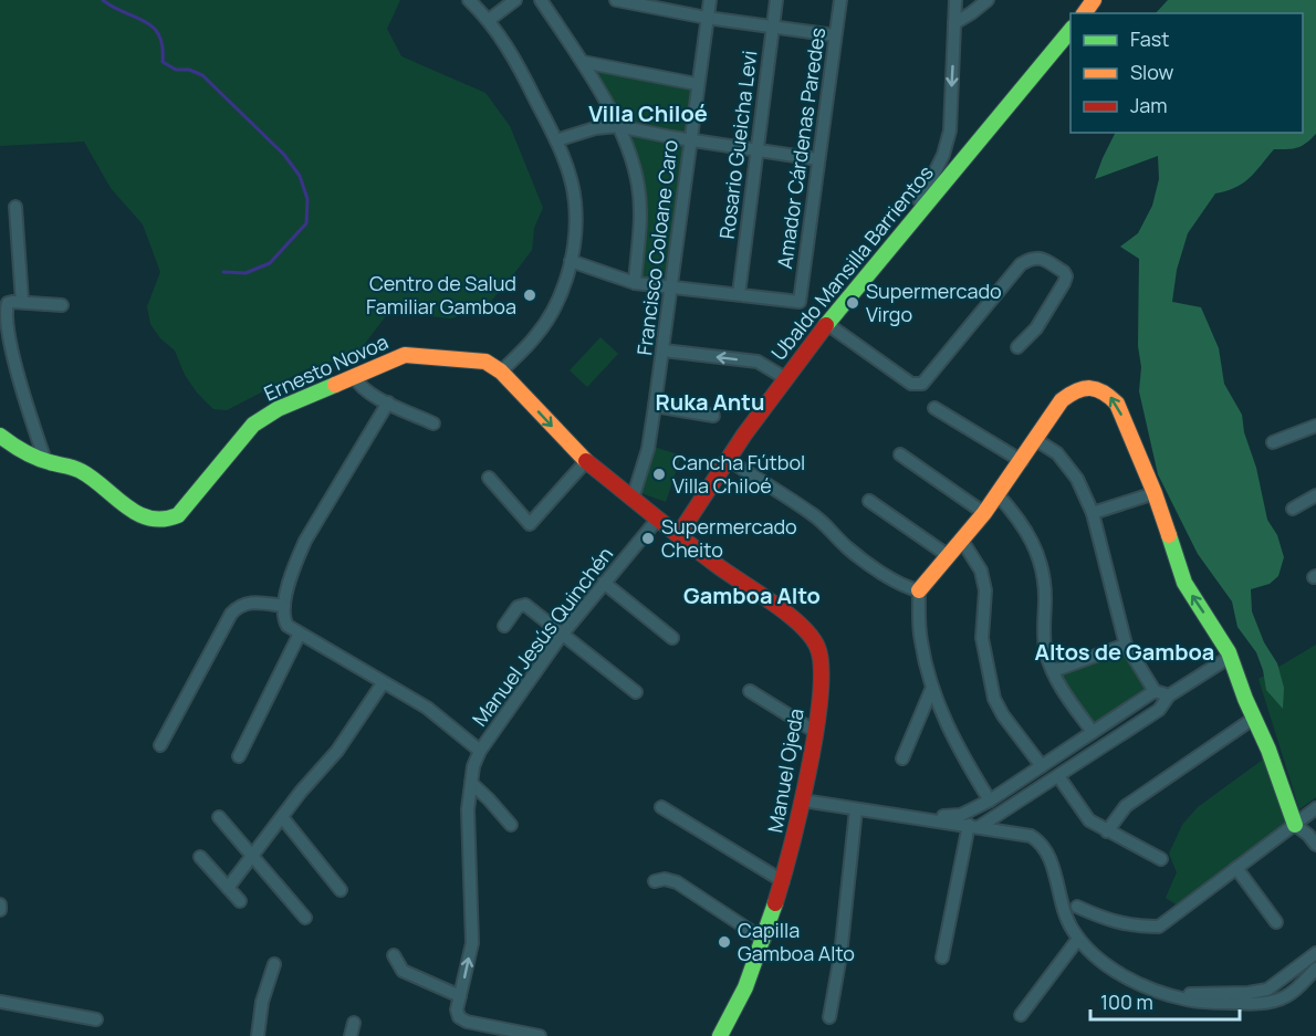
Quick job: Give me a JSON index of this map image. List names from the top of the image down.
{
  "streets": {
    "street": [
      "Rosario Gueicha Levi",
      "Amador Cárdenas Paredes",
      "Francisco Coloane Caro",
      "Ubaldo Mansilla Barrientos",
      "Ernesto Novoa",
      "Manuel Jesús Quinchén",
      "Manuel Ojeda"
    ]
  },
  "crossings": [
    ["Rosario Gueicha Levi", "Amador Cárdenas Paredes"],
    ["Francisco Coloane Caro", "Ernesto Novoa"],
    ["Ubaldo Mansilla Barrientos", "Ernesto Novoa"],
    ["Ernesto Novoa", "Manuel Jesús Quinchén"],
    ["Ernesto Novoa", "Manuel Ojeda"]
  ],
  "one_way": ["Manuel Jesús Quinchén"],
  "districts": [
    "Villa Chiloé",
    "Ruka Antu",
    "Gamboa Alto",
    "Altos de Gamboa"
  ],
  "places": [
    "Centro de Salud Familiar Gamboa",
    "Supermercado Virgo",
    "Cancha Fútbol Villa Chiloé",
    "Supermercado Cheito",
    "Capilla Gamboa Alto"
  ],
  "legend": ["Fast", "Slow", "Jam"],
  "scale_bar": "100 m"
}
